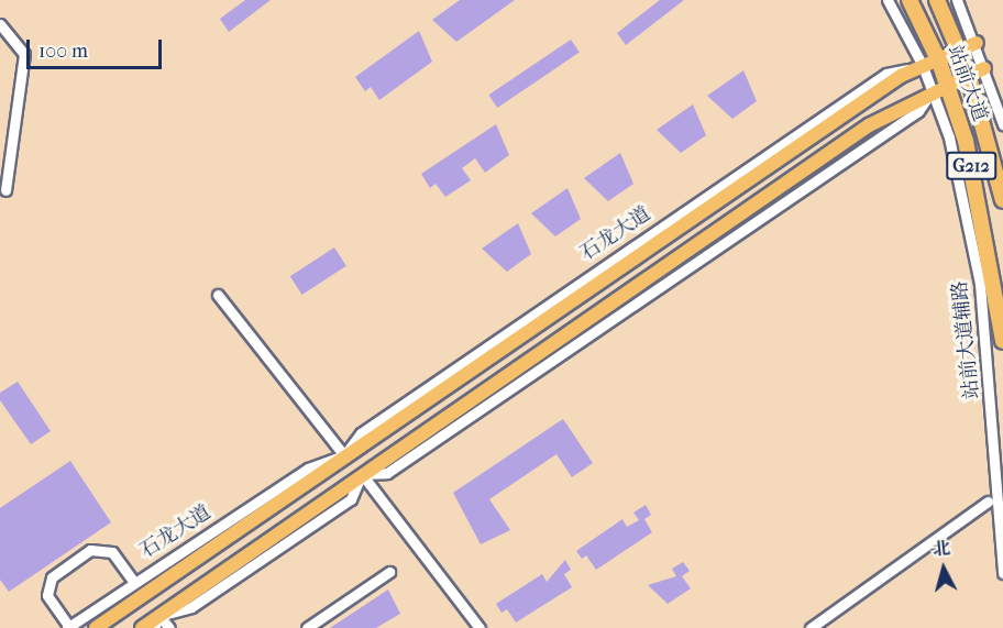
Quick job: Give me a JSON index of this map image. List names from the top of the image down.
{
  "streets": {
    "highway": ["站前大道", "G212"],
    "main road": ["石龙大道"],
    "street": ["站前大道辅路"]
  },
  "crossings": [
    ["站前大道", "石龙大道"],
    ["石龙大道", "站前大道辅路"]
  ],
  "scale_bar": "100 m",
  "north": "top"
}
